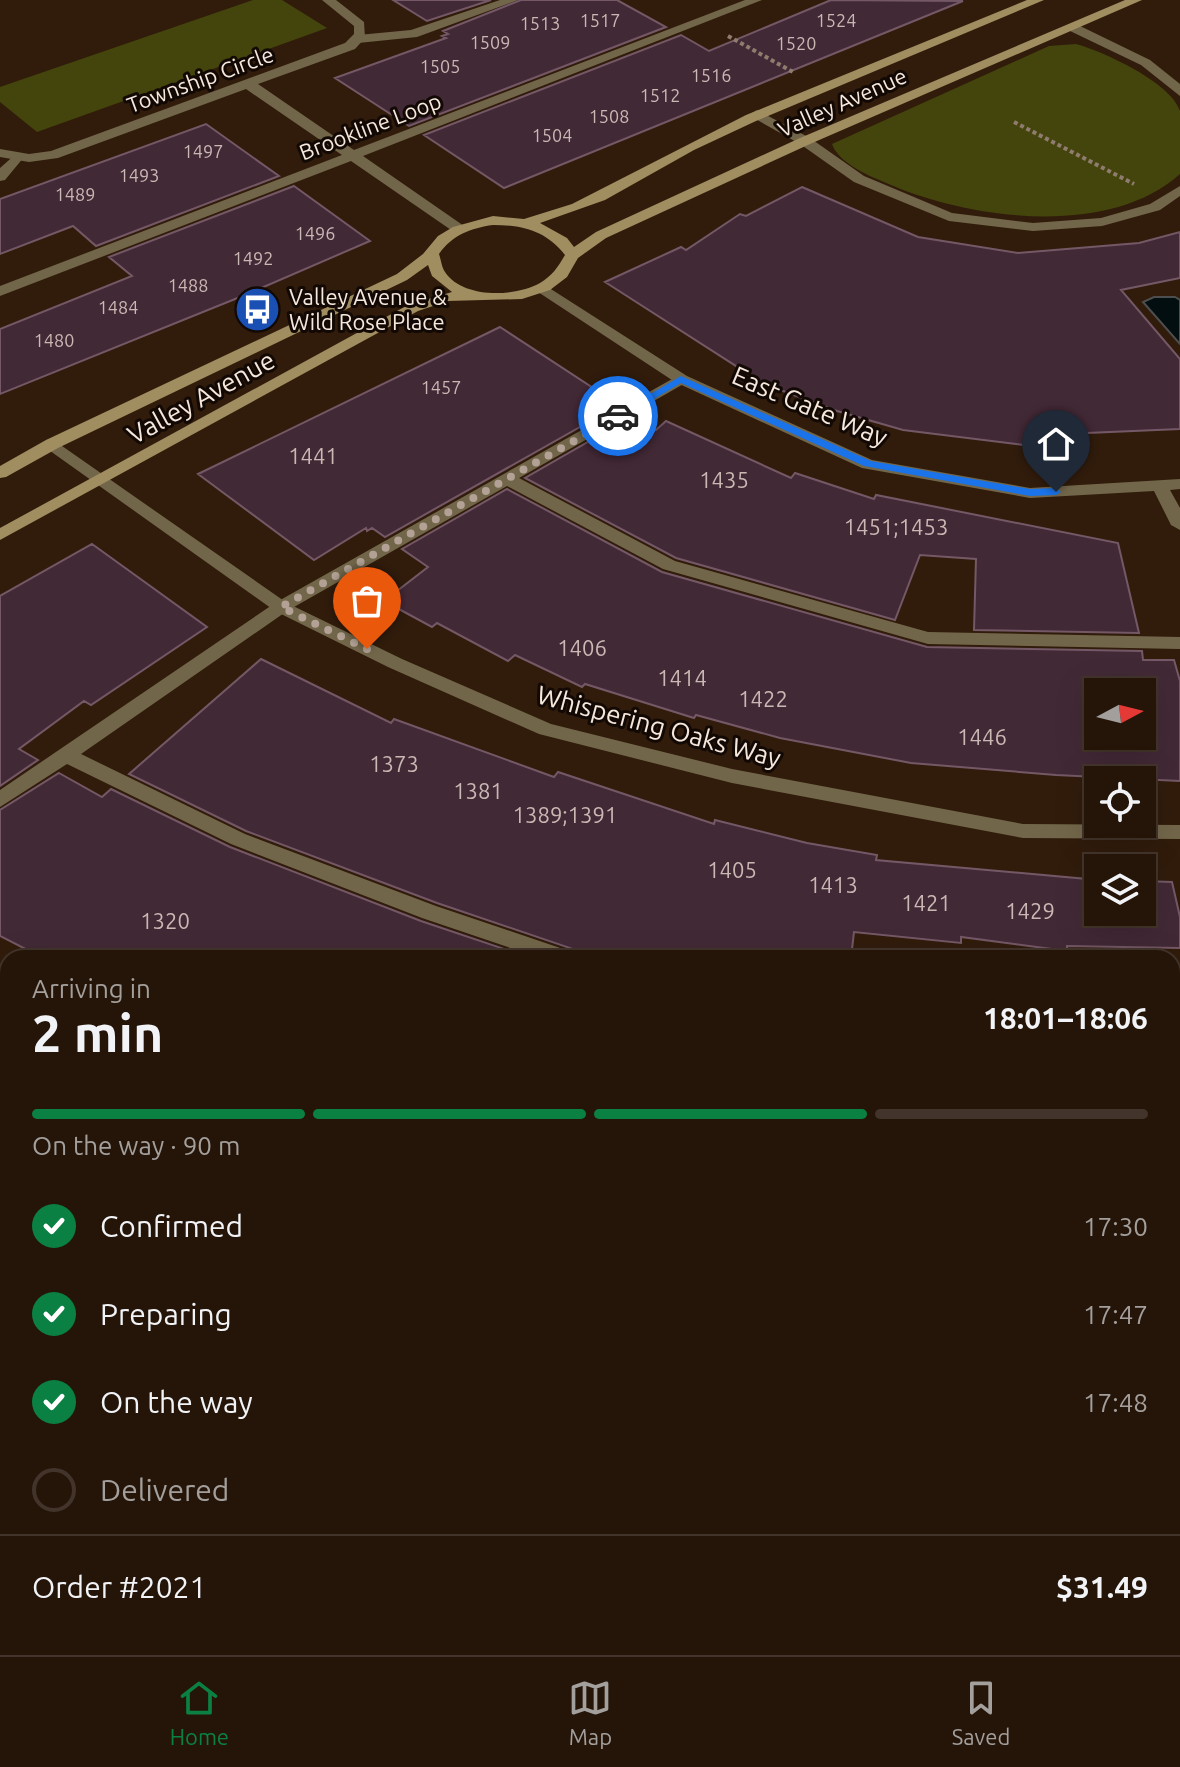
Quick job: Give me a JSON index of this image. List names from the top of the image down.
{
  "streets": {
    "street": [
      "Township Circle",
      "Valley Avenue",
      "Brookline Loop",
      "East Gate Way",
      "Whispering Oaks Way"
    ]
  },
  "crossings": [
    ["Valley Avenue", "East Gate Way"],
    ["Valley Avenue", "Whispering Oaks Way"]
  ],
  "places": {
    "bus stop": ["Valley Avenue & Wild Rose Place"]
  },
  "house_numbers": [
    "1517",
    "1524",
    "1513",
    "1509",
    "1520",
    "1505",
    "1516",
    "1512",
    "1508",
    "1504",
    "1497",
    "1493",
    "1489",
    "1496",
    "1492",
    "1488",
    "1484",
    "1480",
    "1457",
    "1441",
    "1435",
    "1451;1453",
    "1406",
    "1414",
    "1422",
    "1446",
    "1373",
    "1381",
    "1389;1391",
    "1405",
    "1413",
    "1421",
    "1429",
    "1320"
  ],
  "north": "right",
  "page": {
    "heading": ["2 min", "Arriving in", "18:01–18:06"],
    "panel": ["Order #2021", "$31.49"],
    "bar": "On the way · 90 m",
    "list": [
      ["Confirmed", "17:30"],
      ["Preparing", "17:47"],
      ["On the way", "17:48"],
      "Delivered"
    ],
    "tabs": ["Home", "Map", "Saved"]
  }
}
